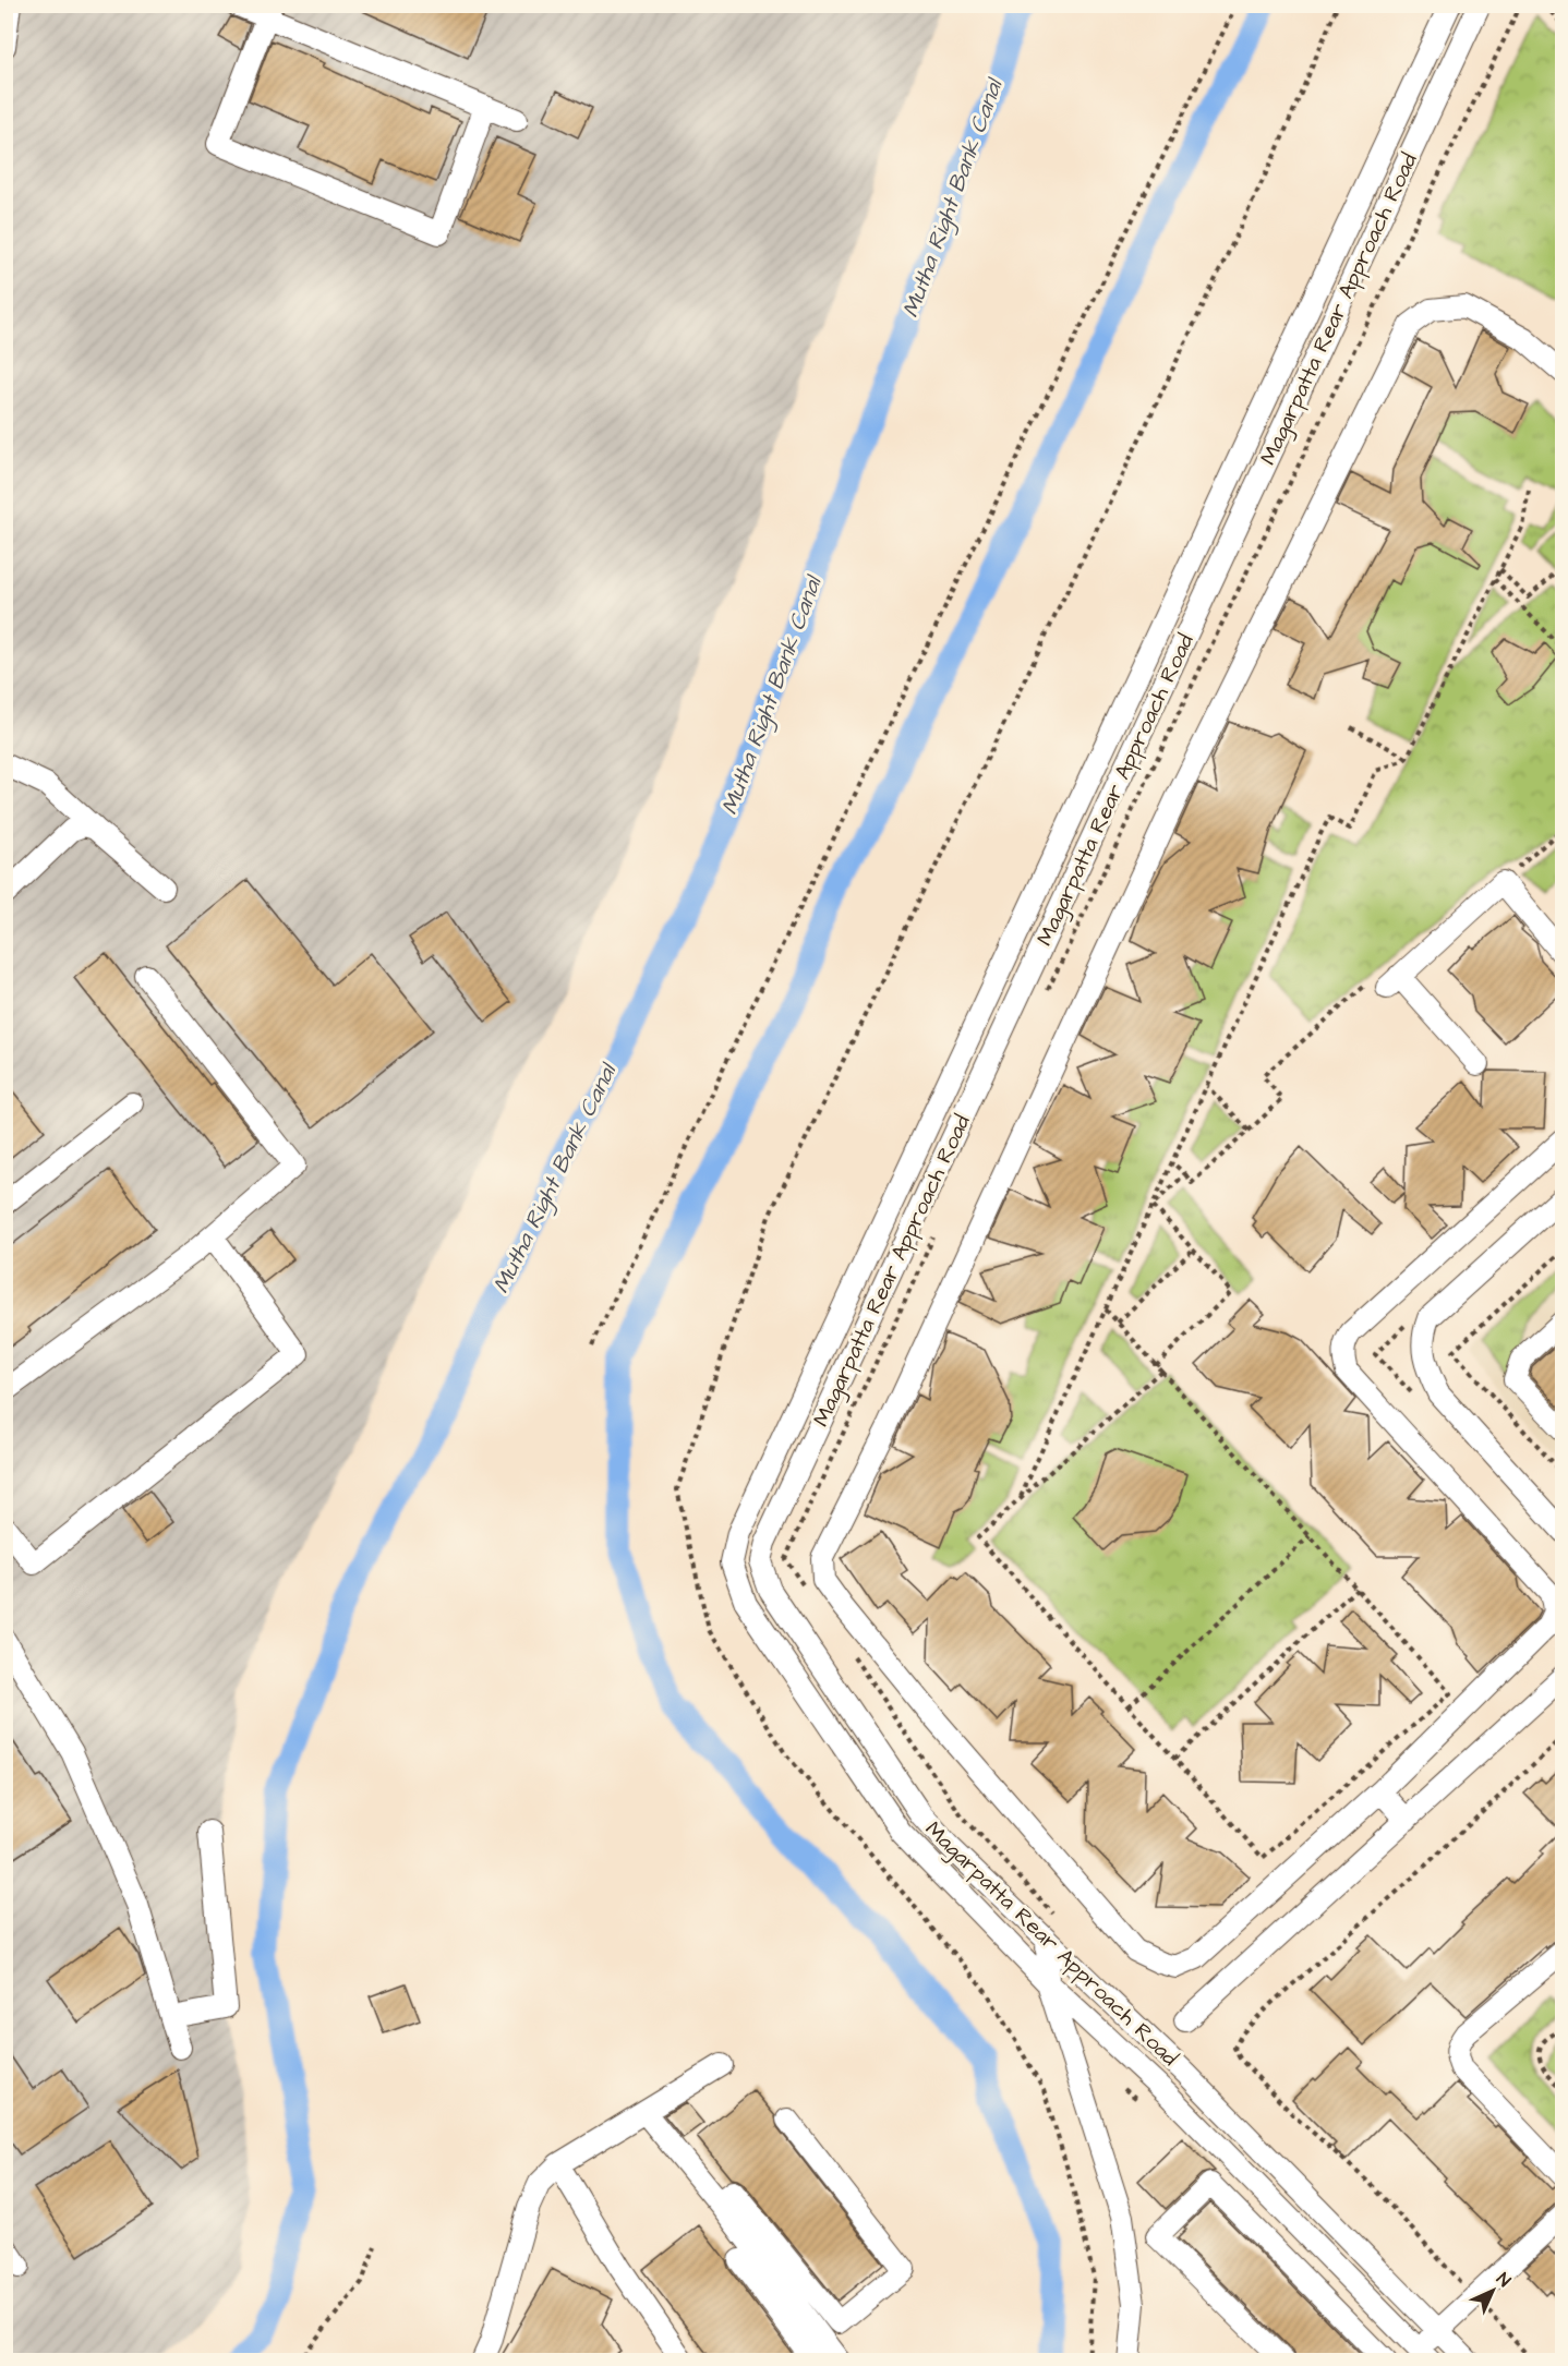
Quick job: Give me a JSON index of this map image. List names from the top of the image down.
{
  "streets": {
    "street": ["Magarpatta Rear Approach Road"]
  },
  "water": ["Mutha Right Bank Canal"],
  "north": "top right"
}
